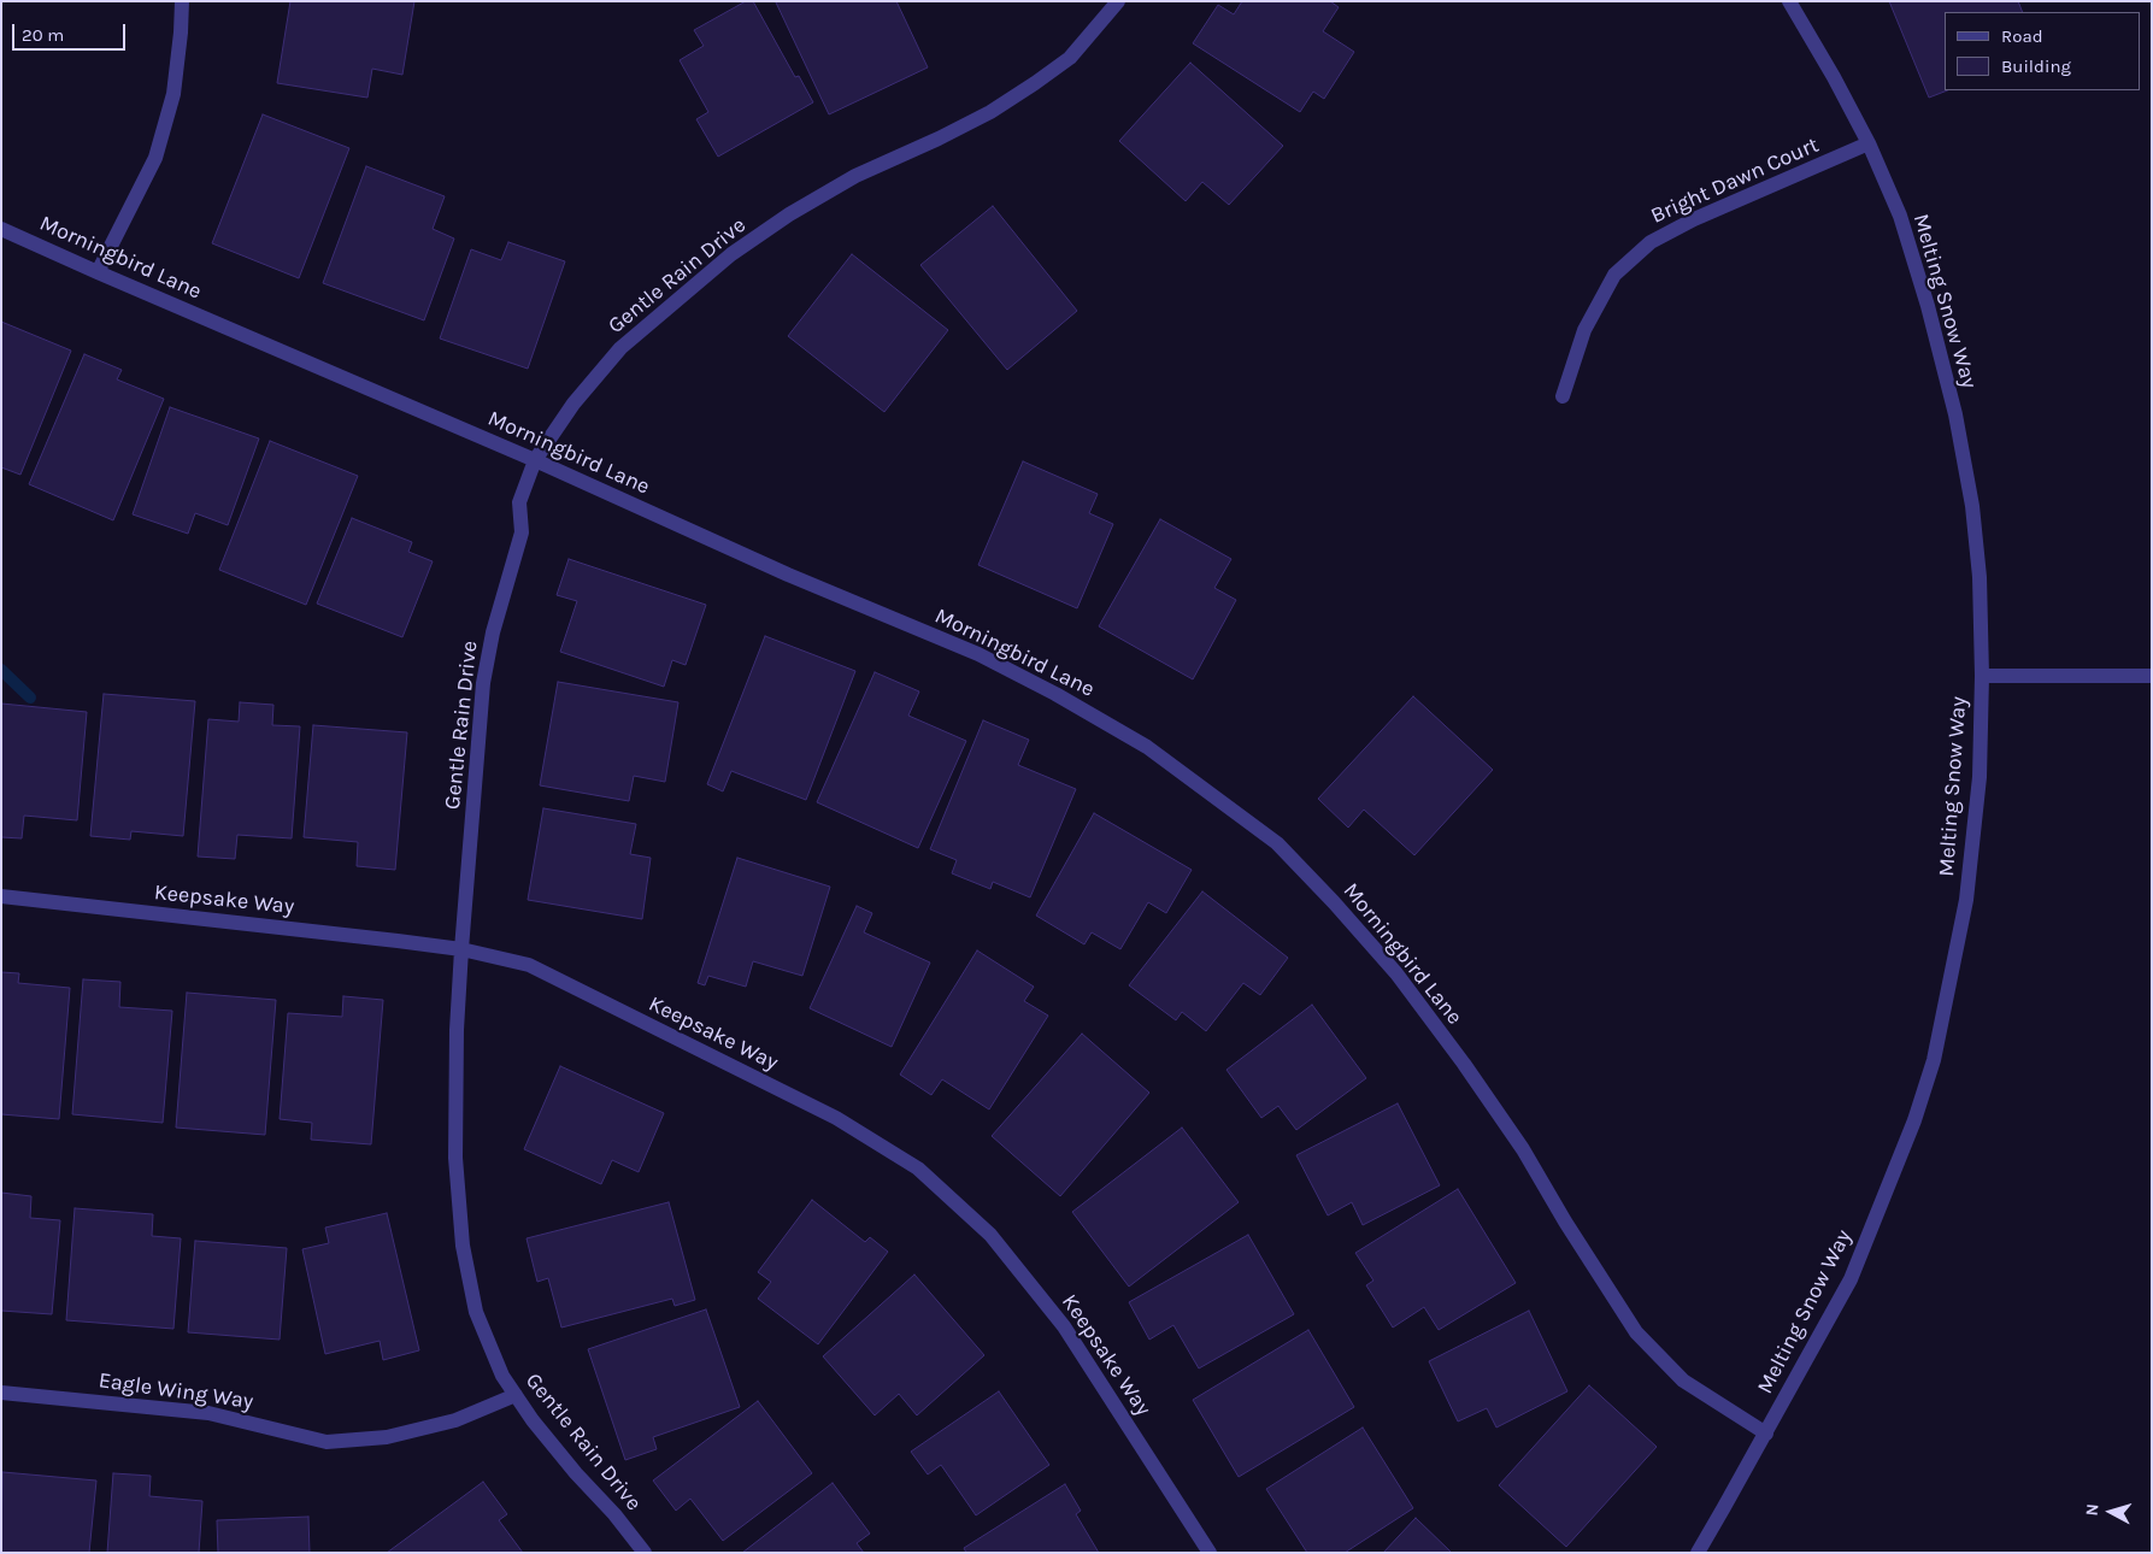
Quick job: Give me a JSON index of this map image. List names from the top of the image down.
{
  "streets": {
    "street": [
      "Bright Dawn Court",
      "Morningbird Lane",
      "Gentle Rain Drive",
      "Melting Snow Way",
      "Keepsake Way",
      "Eagle Wing Way"
    ]
  },
  "crossings": [
    ["Bright Dawn Court", "Melting Snow Way"],
    ["Morningbird Lane", "Gentle Rain Drive"],
    ["Morningbird Lane", "Melting Snow Way"],
    ["Gentle Rain Drive", "Keepsake Way"],
    ["Gentle Rain Drive", "Eagle Wing Way"]
  ],
  "legend": ["Road", "Building"],
  "scale_bar": "20 m",
  "north": "left"
}
